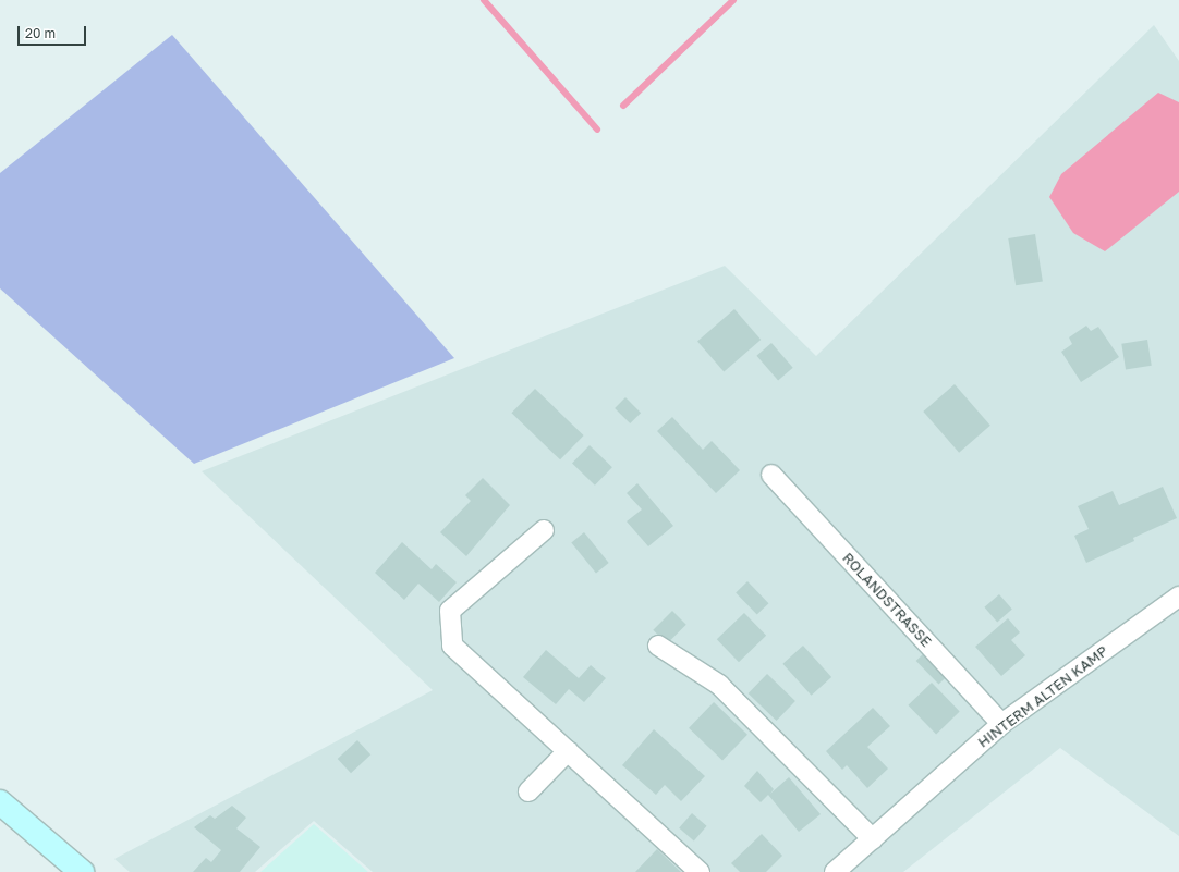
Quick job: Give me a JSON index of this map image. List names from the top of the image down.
{
  "streets": {
    "street": ["ROLANDSTRASSE", "HINTERM ALTEN KAMP"]
  },
  "crossings": [
    ["ROLANDSTRASSE", "HINTERM ALTEN KAMP"]
  ],
  "scale_bar": "20 m"
}
